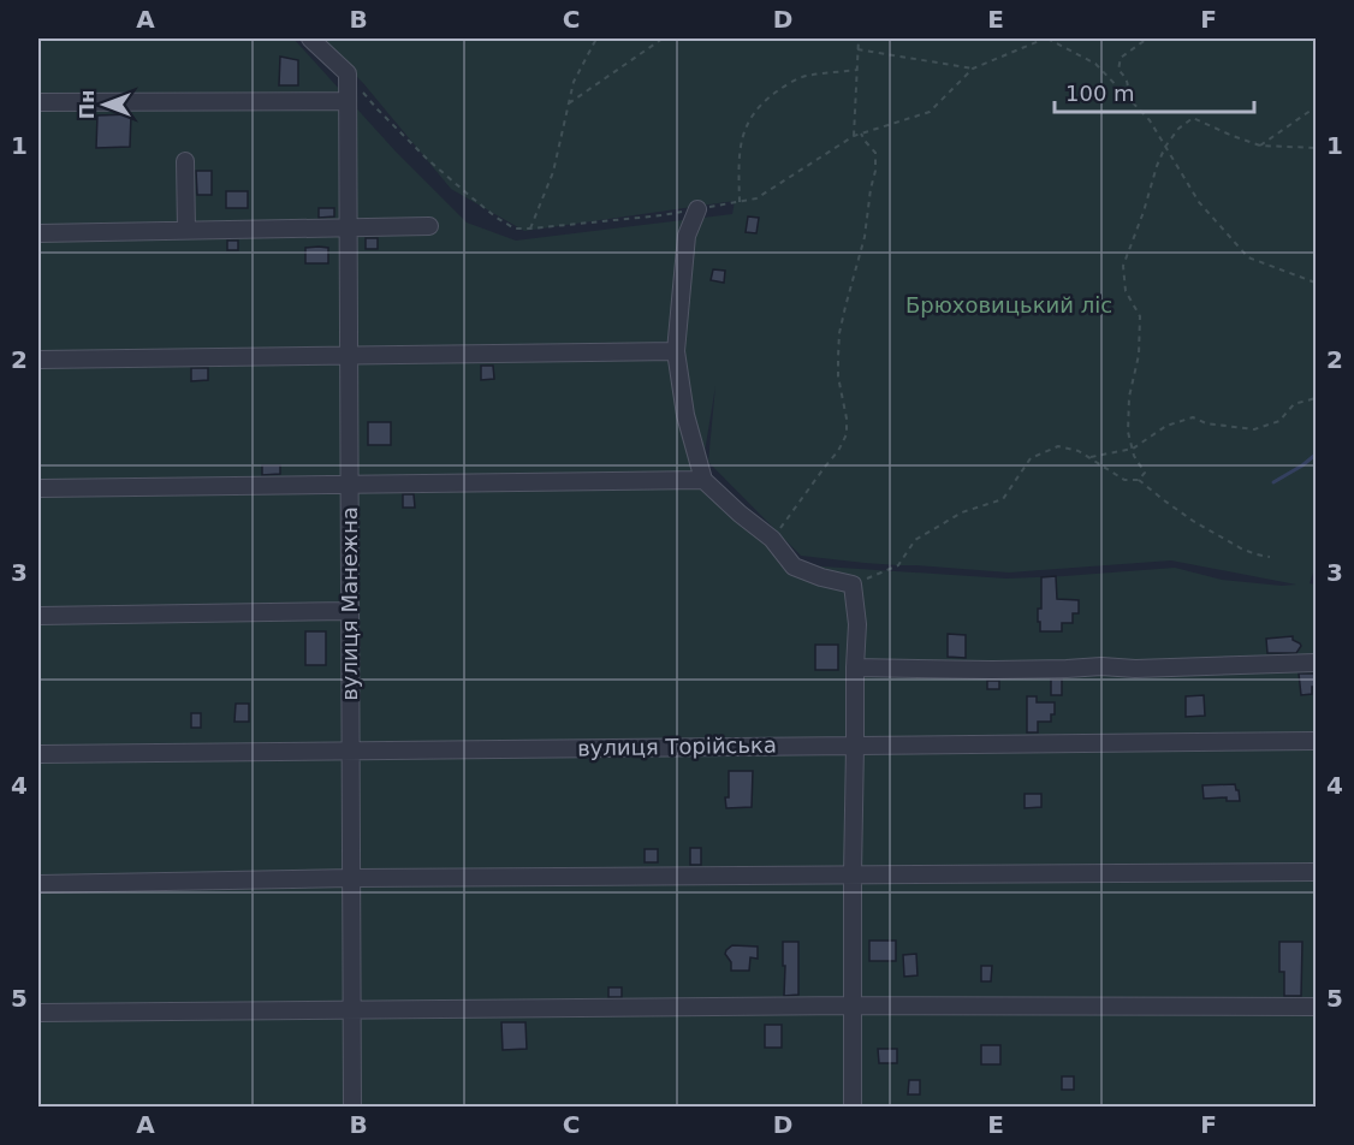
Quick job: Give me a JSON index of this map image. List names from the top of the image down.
{
  "streets": {
    "street": ["вулиця Манежна", "вулиця Торійська"]
  },
  "crossings": [
    ["вулиця Манежна", "вулиця Торійська"]
  ],
  "parks": ["Брюховицький ліс"],
  "scale_bar": "100 m",
  "north": "left",
  "grid": {
    "columns": [
      "A",
      "B",
      "C",
      "D",
      "E",
      "F"
    ],
    "rows": [
      "1",
      "2",
      "3",
      "4",
      "5"
    ]
  }
}
